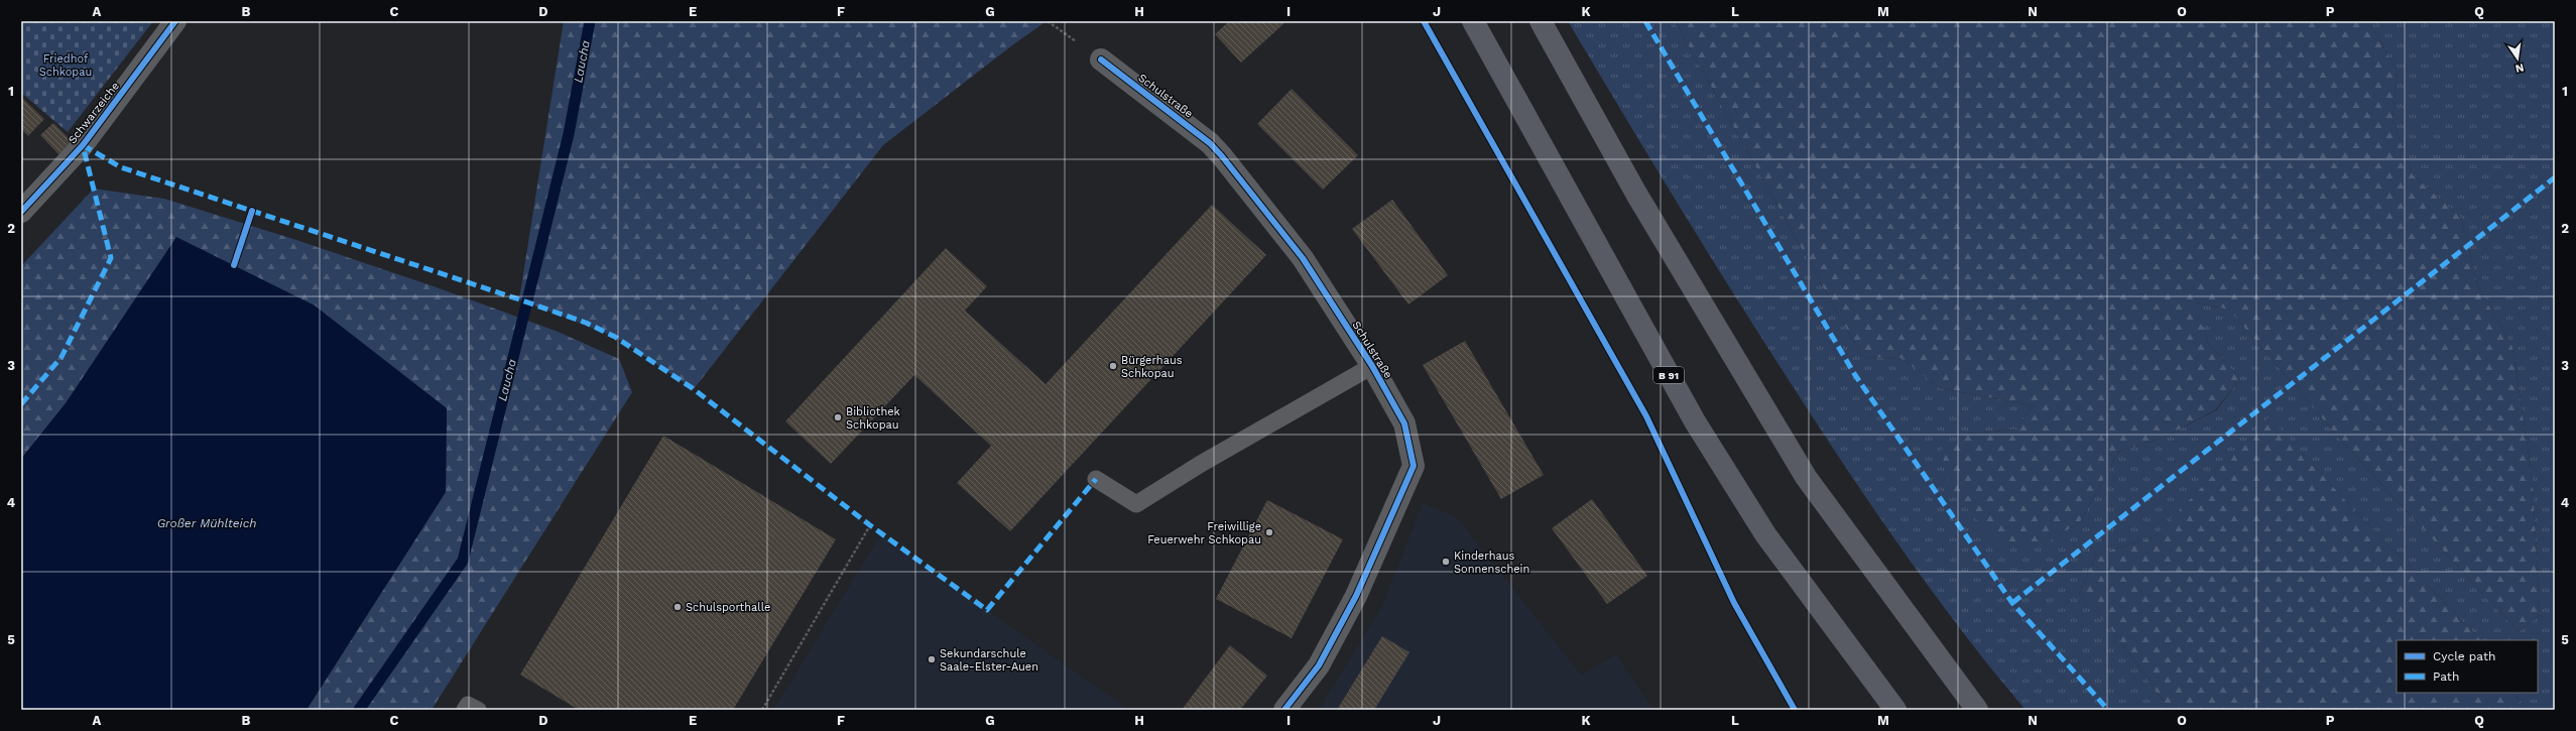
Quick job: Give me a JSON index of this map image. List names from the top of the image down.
{
  "streets": {
    "highway": ["B 91"],
    "street": ["Schulstraße", "Schwarzeiche"]
  },
  "water": ["Laucha", "Großer Mühlteich"],
  "parks": ["Friedhof Schkopau"],
  "places": [
    "Bürgerhaus Schkopau",
    "Bibliothek Schkopau",
    "Freiwillige Feuerwehr Schkopau",
    "Kinderhaus Sonnenschein",
    "Schulsporthalle",
    "Sekundarschule Saale-Elster-Auen"
  ],
  "legend": ["Cycle path", "Path"],
  "north": "bottom",
  "grid": {
    "columns": [
      "A",
      "B",
      "C",
      "D",
      "E",
      "F",
      "G",
      "H",
      "I",
      "J",
      "K",
      "L",
      "M",
      "N",
      "O",
      "P",
      "Q"
    ],
    "rows": [
      "1",
      "2",
      "3",
      "4",
      "5"
    ]
  }
}
